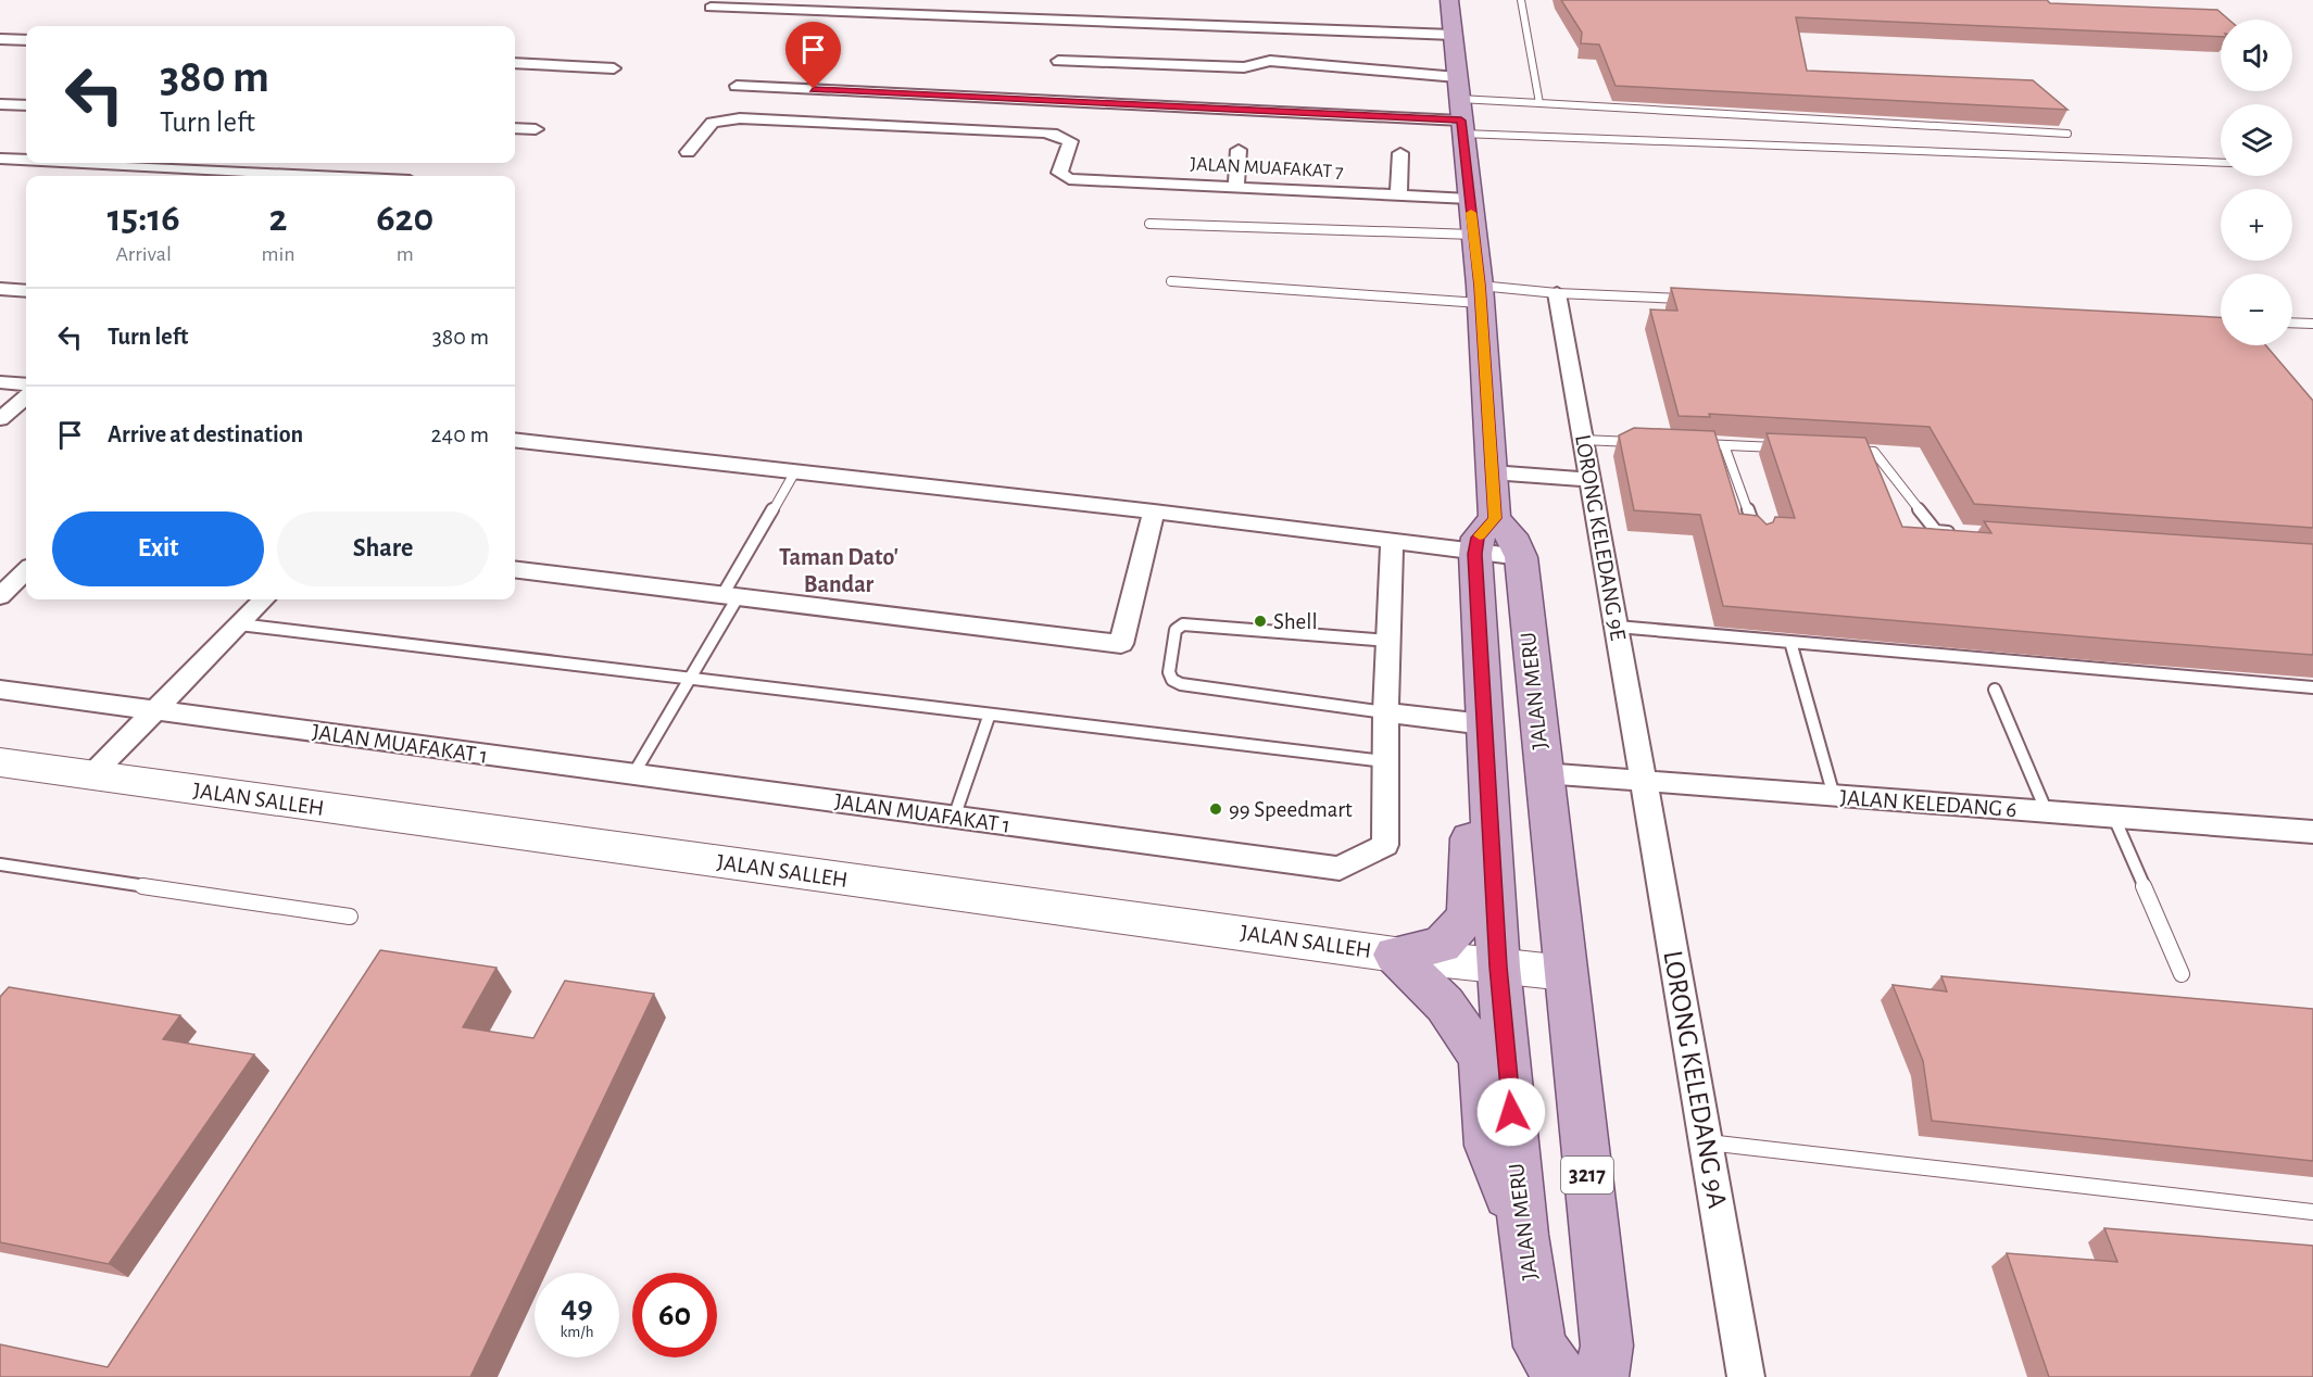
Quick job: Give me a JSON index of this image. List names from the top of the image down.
{
  "streets": {
    "main road": ["JALAN MERU", "3217"],
    "street": [
      "JALAN MUAFAKAT 7",
      "LORONG KELEDANG 9E",
      "JALAN MUAFAKAT 1",
      "JALAN SALLEH",
      "JALAN KELEDANG 6",
      "LORONG KELEDANG 9A"
    ]
  },
  "crossings": [
    ["LORONG KELEDANG 9E", "JALAN KELEDANG 6"],
    ["LORONG KELEDANG 9E", "LORONG KELEDANG 9A"],
    ["JALAN MERU", "JALAN SALLEH"],
    ["JALAN MERU", "JALAN KELEDANG 6"],
    ["JALAN KELEDANG 6", "LORONG KELEDANG 9A"]
  ],
  "districts": ["Taman Dato' Bandar"],
  "places": ["Shell", "99 Speedmart"],
  "page": {
    "map_buttons": ["+", "−"],
    "turn": ["380 m", "Turn left"],
    "eta": [
      "15:16",
      "Arrival",
      "2",
      "min",
      "620",
      "m"
    ],
    "list": [
      {
        "name": "Turn left",
        "value": "380 m"
      },
      {
        "name": "Arrive at destination",
        "value": "240 m"
      }
    ],
    "buttons": ["Exit", "Share"],
    "speed": "49 km/h",
    "limit": "60"
  }
}
